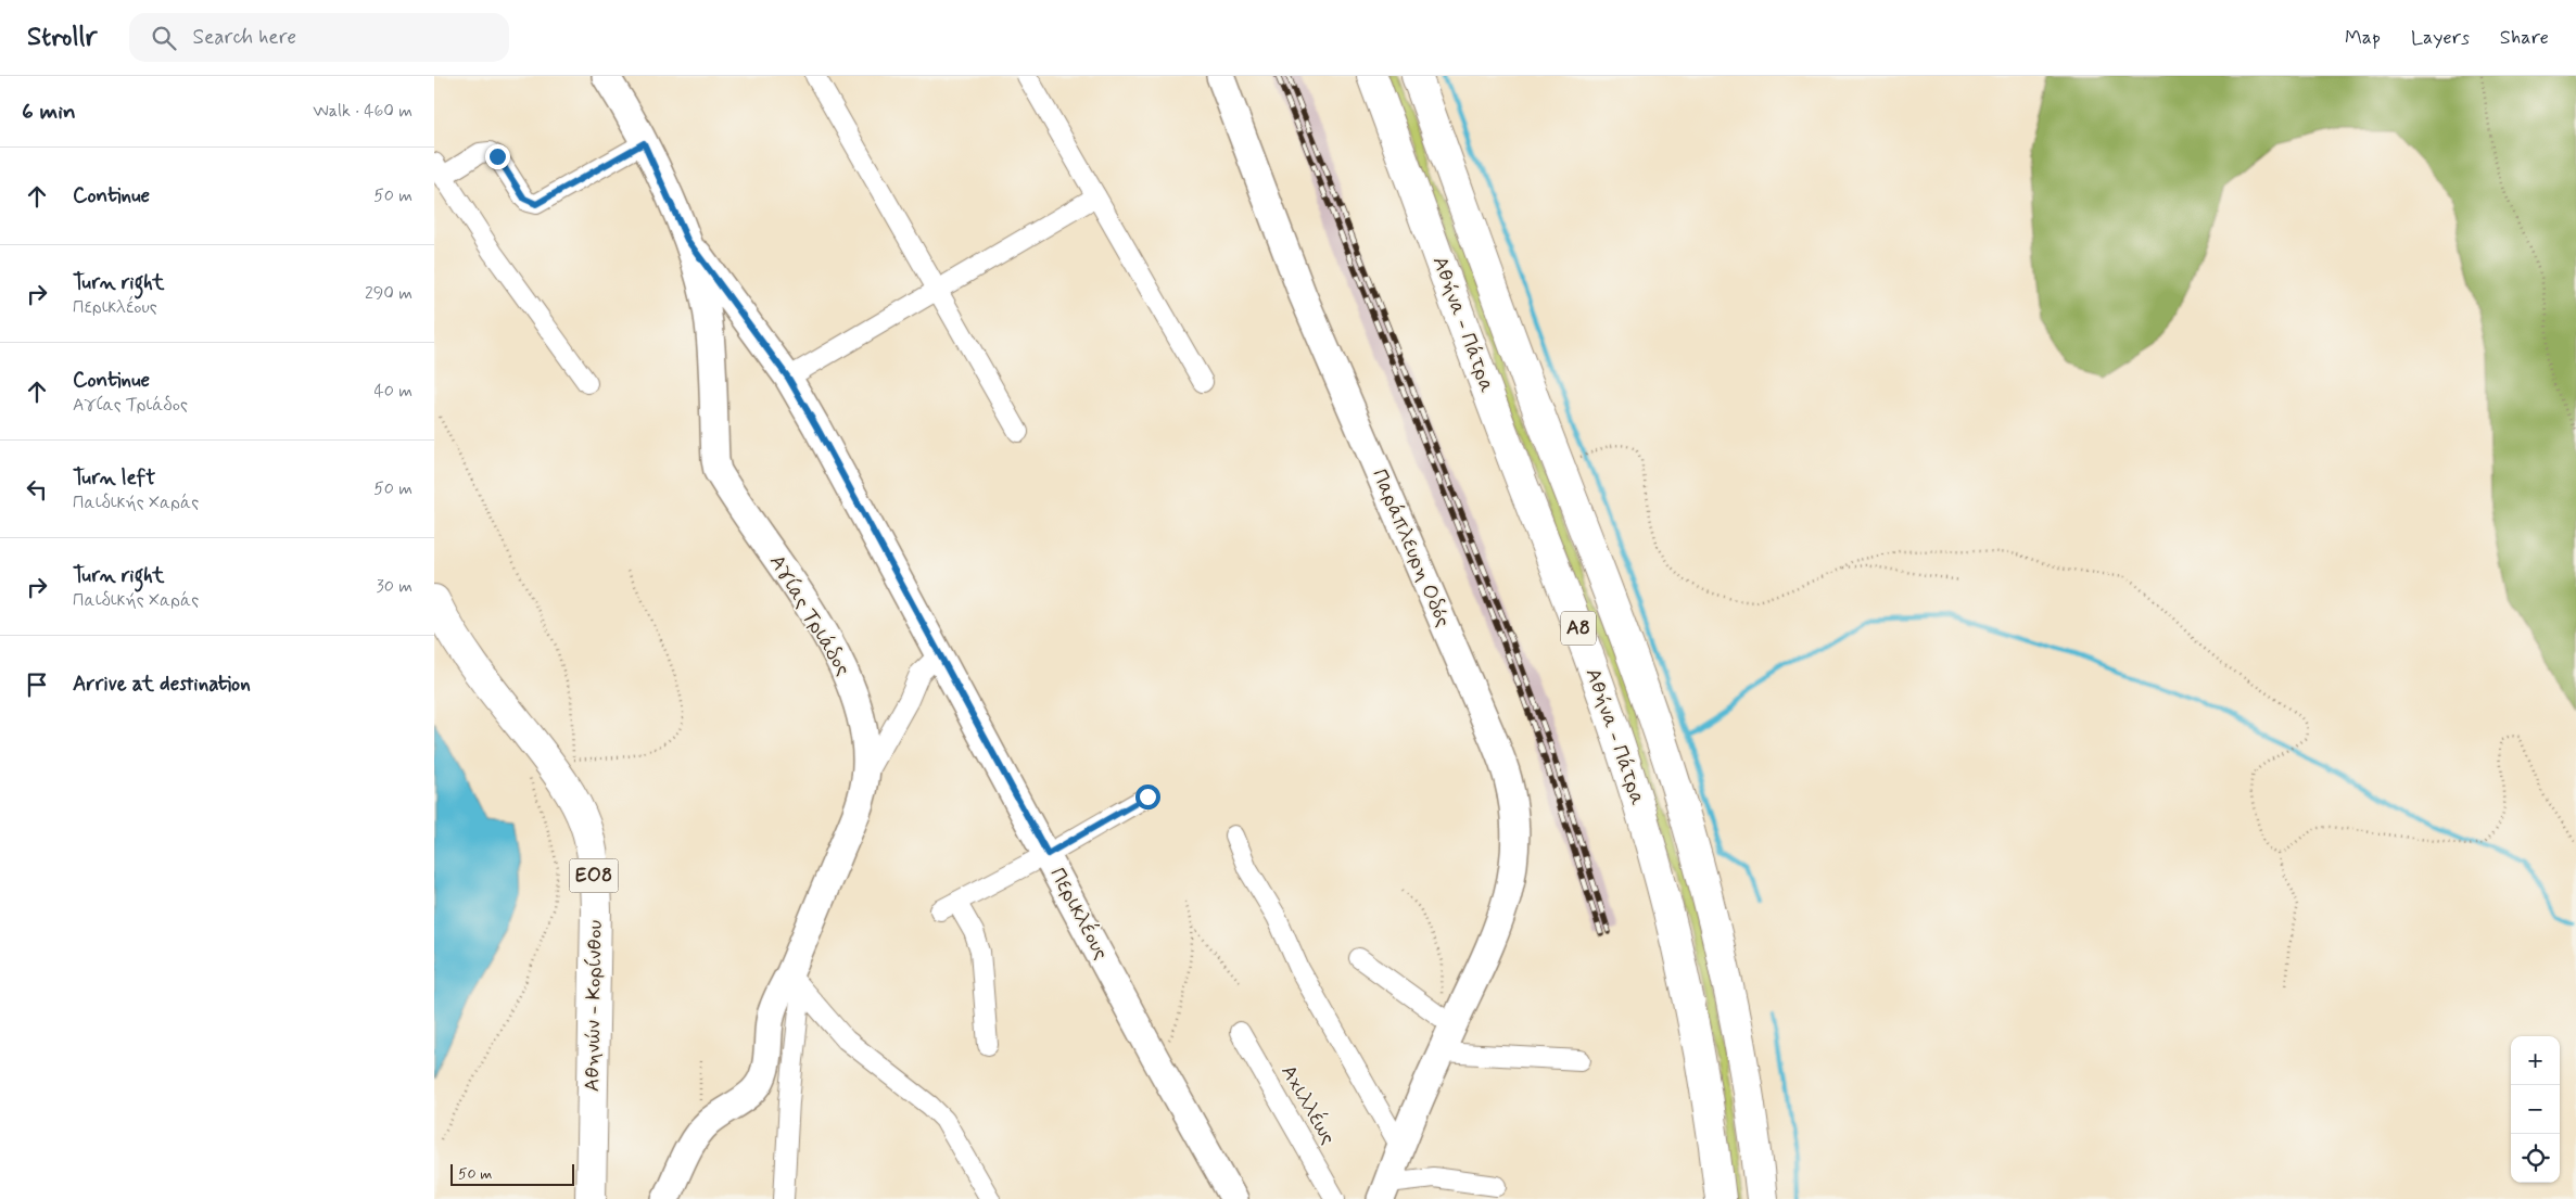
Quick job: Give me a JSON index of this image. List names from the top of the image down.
{
  "streets": {
    "main road": [
      "Αθήνα - Πάτρα",
      "Παράπλευρη Οδός",
      "Αγίας Τριάδος",
      "Α8",
      "ΕΟ8",
      "Περικλέους",
      "Αθηνών - Κορίνθου"
    ],
    "street": ["Αχιλλέως"]
  },
  "crossings": [
    ["Αγίας Τριάδος", "Περικλέους"]
  ],
  "scale_bar": "50 m",
  "page": {
    "header": "Strollr",
    "search": "Search here",
    "nav": ["Map", "Layers", "Share"],
    "heading": ["6 min", "Walk · 460 m"],
    "list": [
      ["Continue", "50 m"],
      ["Turn right", "Περικλέους", "290 m"],
      ["Continue", "Αγίας Τριάδος", "40 m"],
      ["Turn left", "Παιδικής Χαράς", "50 m"],
      ["Turn right", "Παιδικής Χαράς", "30 m"],
      "Arrive at destination"
    ],
    "map_buttons": ["+", "−"],
    "scale": "50 m"
  }
}
